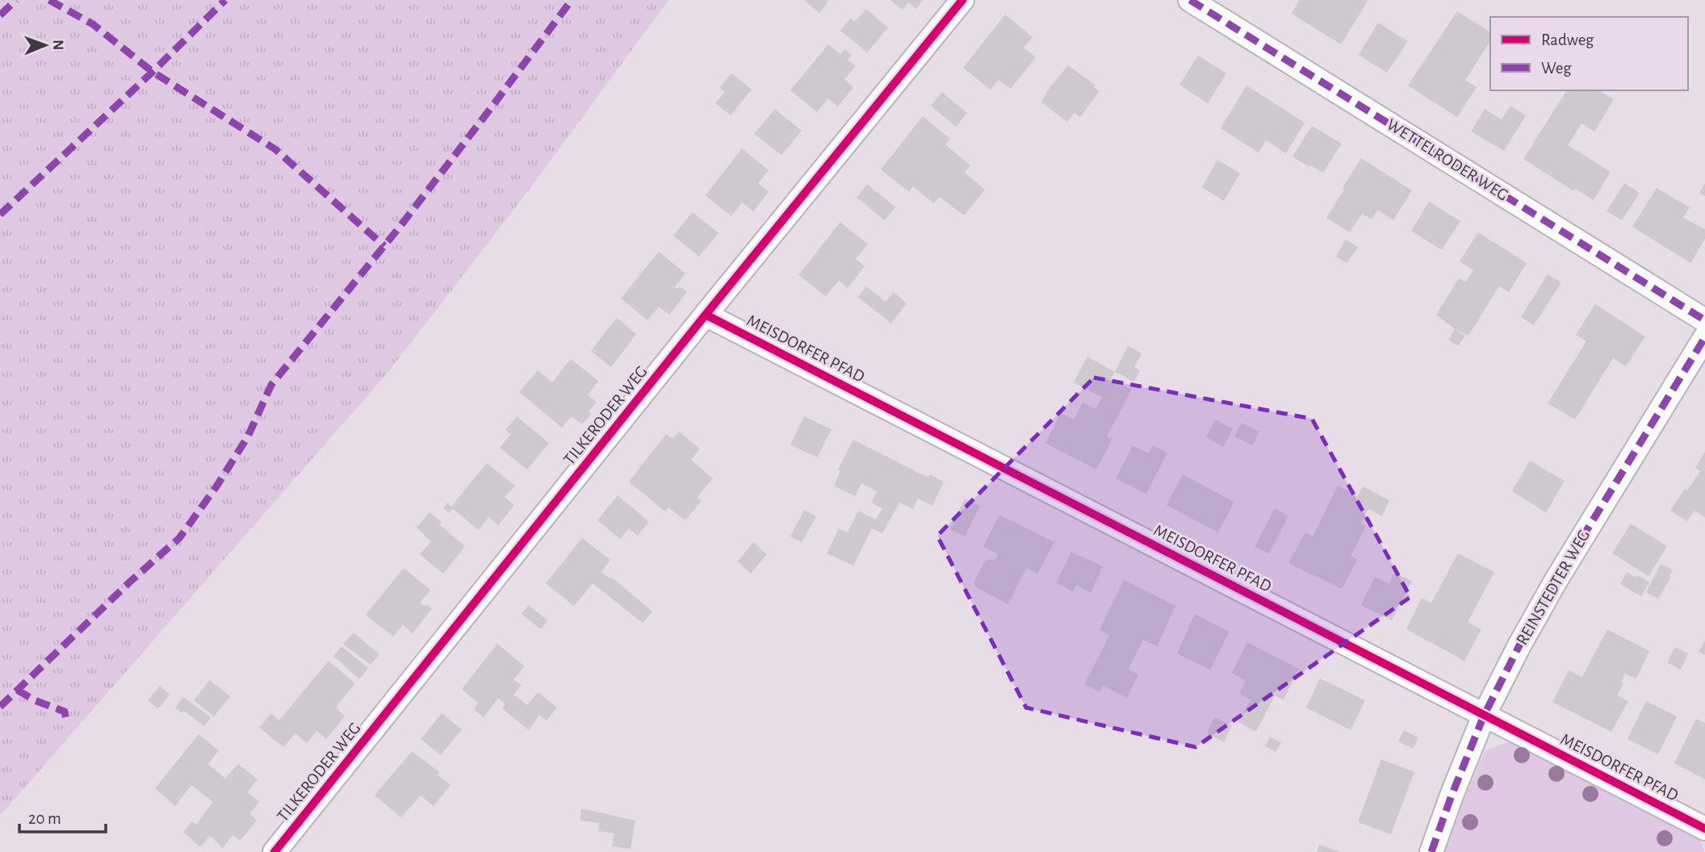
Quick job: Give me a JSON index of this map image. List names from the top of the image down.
{
  "streets": {
    "street": [
      "WETTELRODER WEG",
      "MEISDORFER PFAD",
      "TILKERODER WEG",
      "REINSTEDTER WEG"
    ]
  },
  "crossings": [
    ["MEISDORFER PFAD", "TILKERODER WEG"],
    ["MEISDORFER PFAD", "REINSTEDTER WEG"]
  ],
  "legend": ["Radweg", "Weg"],
  "scale_bar": "20 m",
  "north": "right"
}
